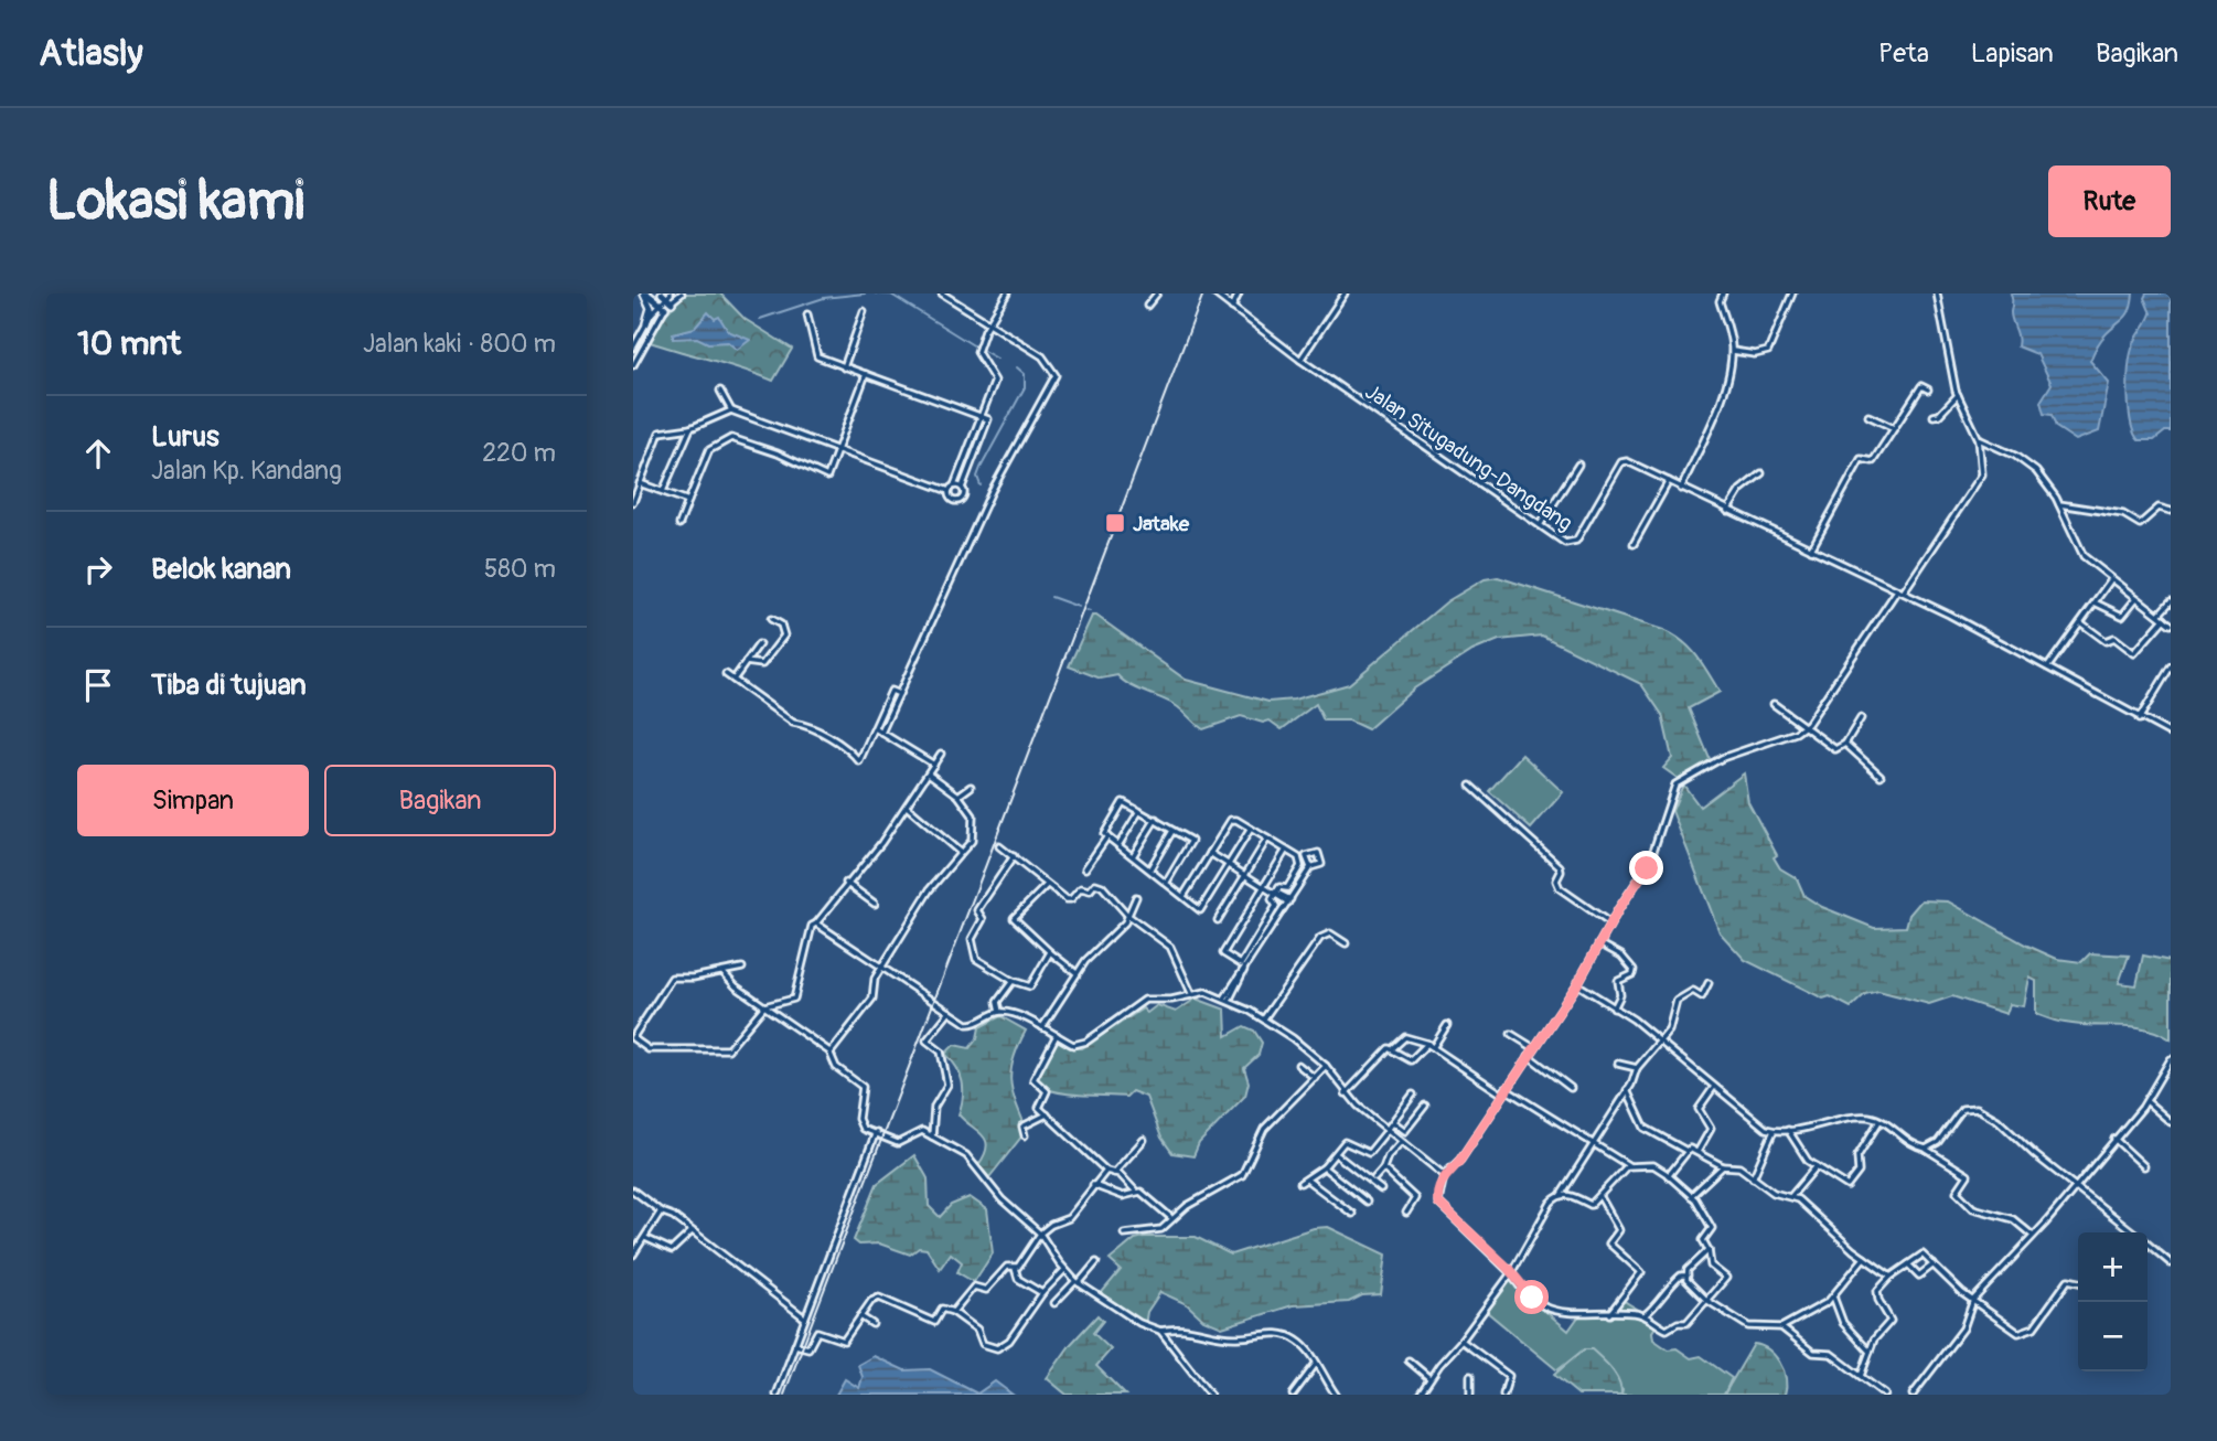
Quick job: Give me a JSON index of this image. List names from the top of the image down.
{
  "streets": {
    "street": ["Jalan Situgadung-Dangdang"]
  },
  "places": {
    "transit": ["Jatake"]
  },
  "page": {
    "header": "Atlasly",
    "nav": ["Peta", "Lapisan", "Bagikan"],
    "buttons": [
      "Rute",
      ["Simpan", "Bagikan"]
    ],
    "title": "Lokasi kami",
    "heading": ["10 mnt", "Jalan kaki · 800 m"],
    "list": [
      ["Lurus", "Jalan Kp. Kandang", "220 m"],
      ["Belok kanan", "580 m"],
      "Tiba di tujuan"
    ],
    "map_buttons": ["+", "−"]
  }
}
